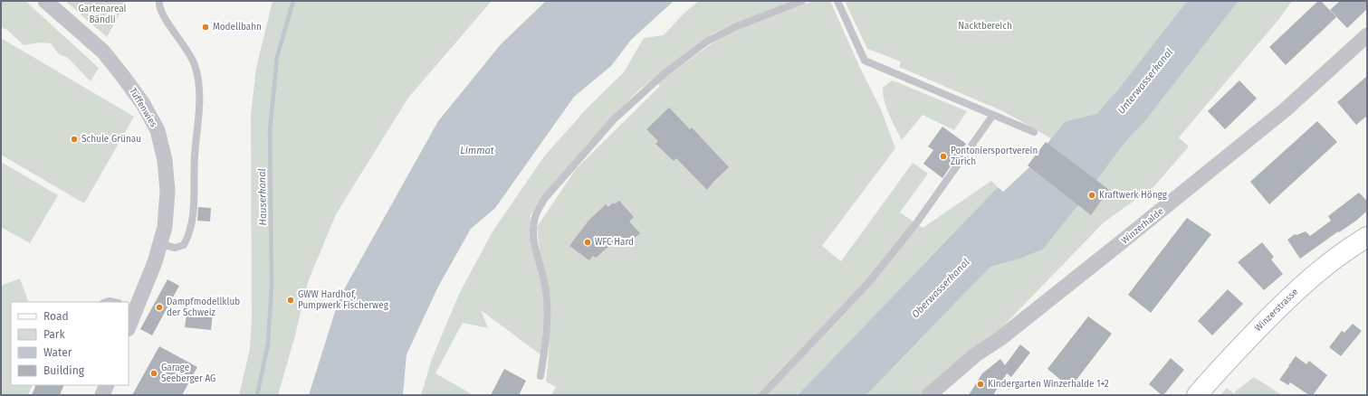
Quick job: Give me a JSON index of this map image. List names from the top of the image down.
{
  "streets": {
    "main road": ["Winzerstrasse"],
    "street": ["Tüffenwies", "Winzerhalde"]
  },
  "water": [
    "Unterwasserkanal",
    "Limmat",
    "Hauserkanal",
    "Oberwasserkanal"
  ],
  "parks": ["Gartenareal Bändli", "Nacktbereich"],
  "places": [
    "Modellbahn",
    "Schule Grünau",
    "Pontoniersportverein Zürich",
    "Kraftwerk Höngg",
    "WFC Hard",
    "GWW Hardhof, Pumpwerk Fischerweg",
    "Dampfmodellklub der Schweiz",
    "Garage Seeberger AG",
    "Kindergarten Winzerhalde 1+2"
  ],
  "legend": [
    "Road",
    "Park",
    "Water",
    "Building"
  ]
}
